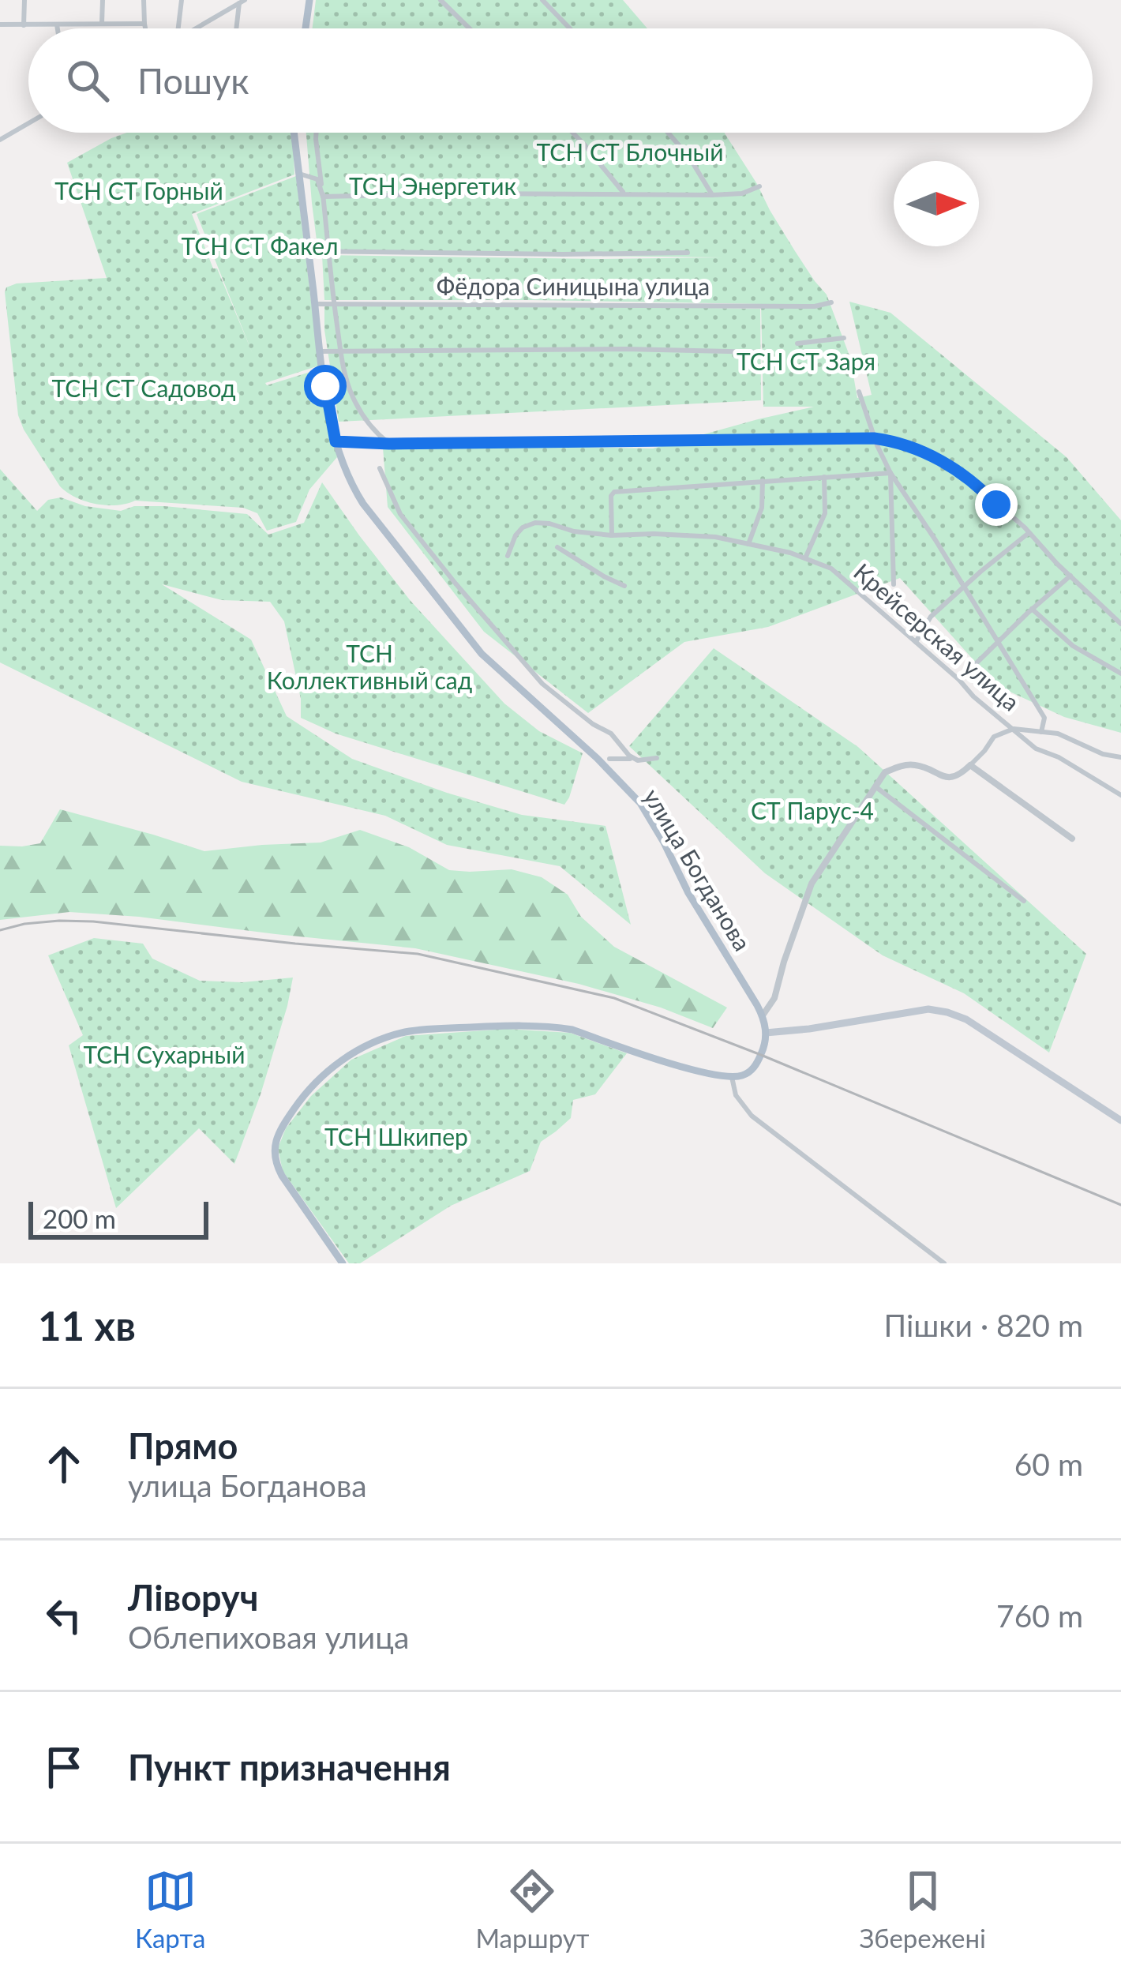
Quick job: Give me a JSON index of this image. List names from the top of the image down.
{
  "streets": {
    "main road": ["улица Богданова"],
    "street": ["Фёдора Синицына улица", "Крейсерская улица"]
  },
  "crossings": [
    ["Фёдора Синицына улица", "улица Богданова"]
  ],
  "parks": [
    "ТСН СТ Блочный",
    "ТСН Энергетик",
    "ТСН СТ Горный",
    "ТСН СТ Факел",
    "ТСН СТ Заря",
    "ТСН СТ Садовод",
    "ТСН Коллективный сад",
    "СТ Парус-4",
    "ТСН Сухарный",
    "ТСН Шкипер"
  ],
  "scale_bar": "200 m",
  "north": "right",
  "page": {
    "search": "Пошук",
    "scale": "200 m",
    "heading": ["11 хв", "Пішки · 820 m"],
    "list": [
      ["Прямо", "улица Богданова", "60 m"],
      ["Ліворуч", "Облепиховая улица", "760 m"],
      "Пункт призначення"
    ],
    "nav": ["Карта", "Маршрут", "Збережені"]
  }
}
